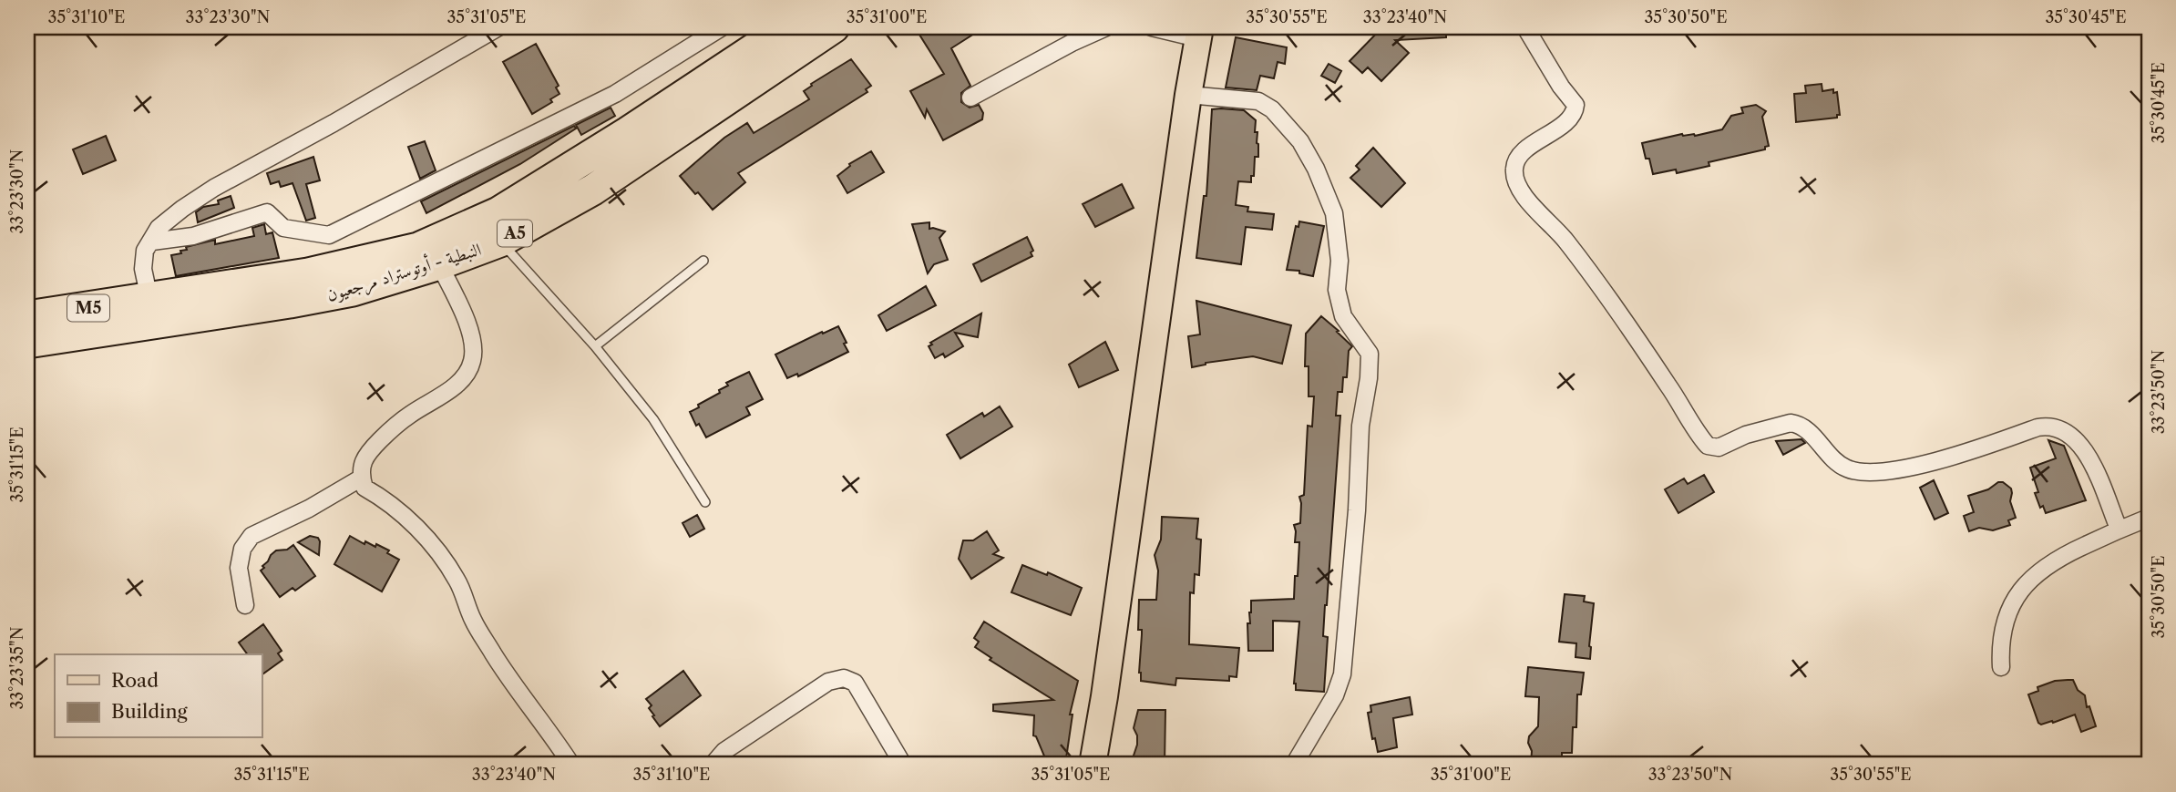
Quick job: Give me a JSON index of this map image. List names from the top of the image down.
{
  "streets": {
    "highway": ["A5", "النبطية - أوتوستراد مرجعيون", "M5"]
  },
  "legend": ["Road", "Building"],
  "coordinates": [
    "35°31'10\"E",
    "33°23'30\"N",
    "35°31'05\"E",
    "35°31'00\"E",
    "35°30'55\"E",
    "33°23'40\"N",
    "35°30'50\"E",
    "35°30'45\"E",
    "33°23'50\"N",
    "35°31'15\"E",
    "33°23'35\"N"
  ]
}
